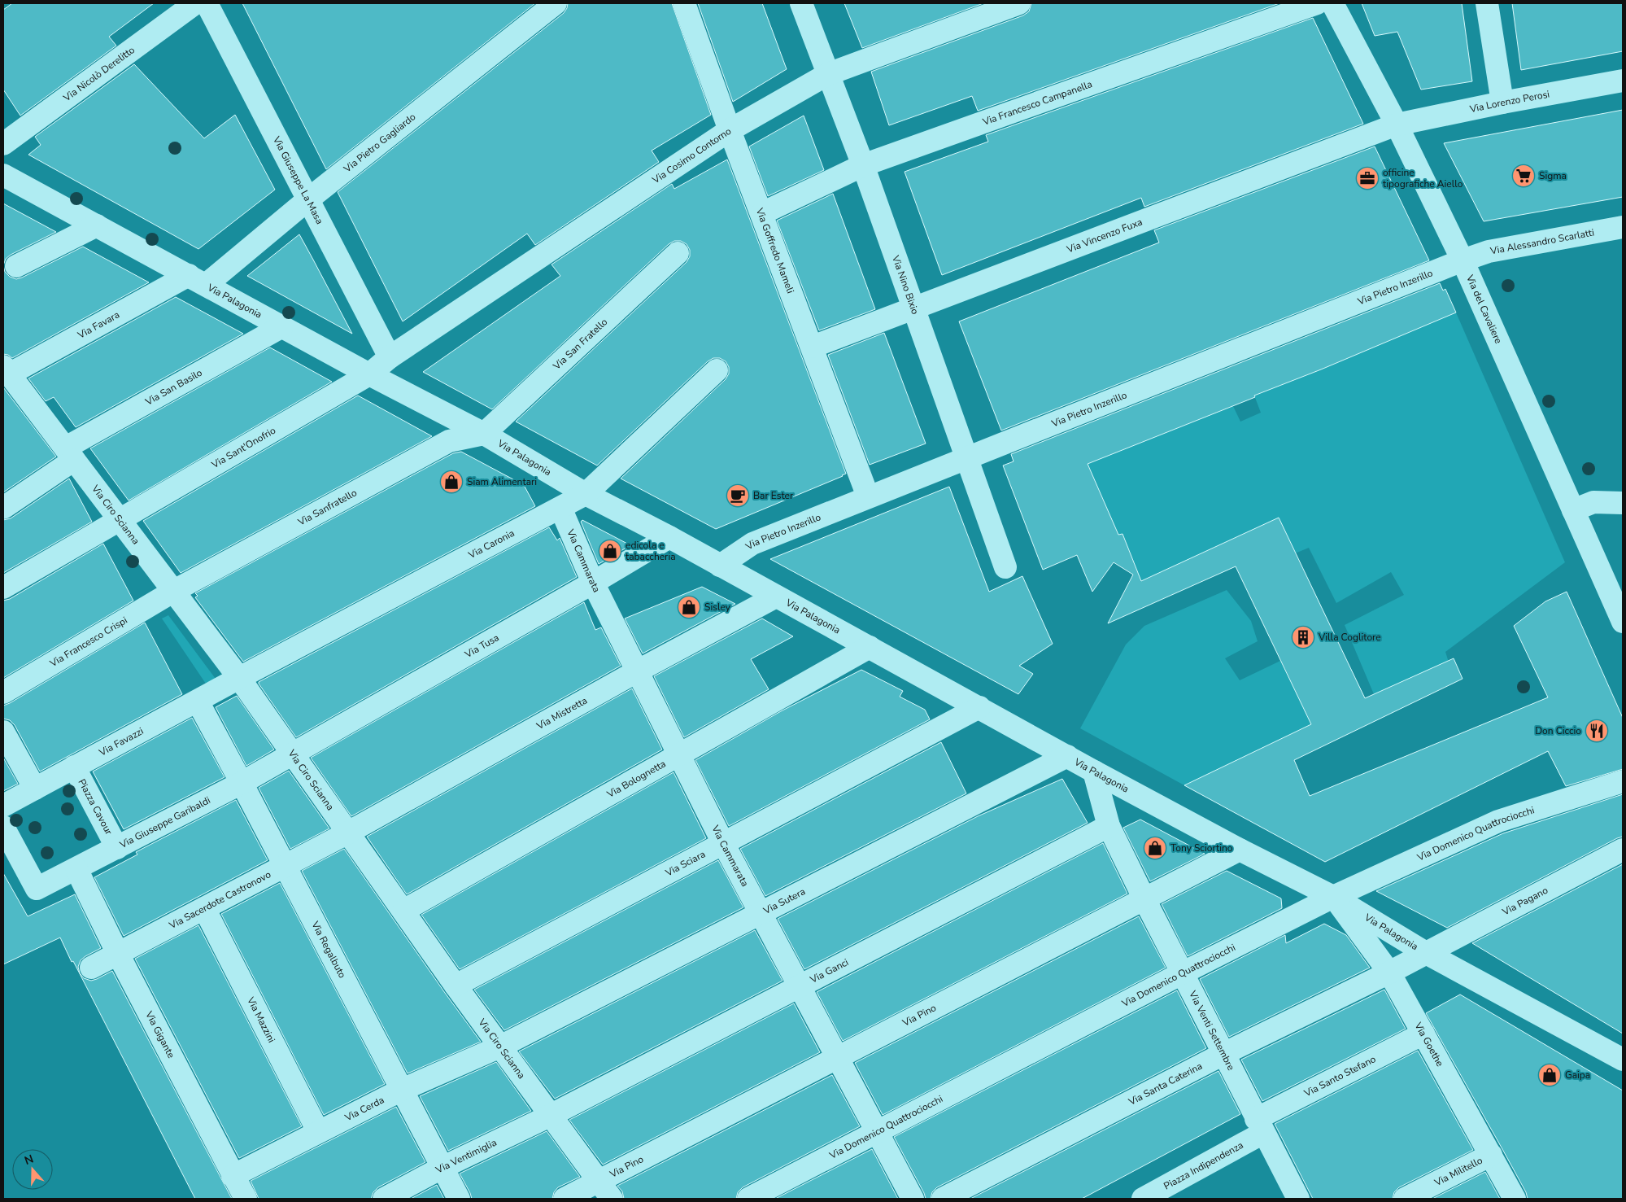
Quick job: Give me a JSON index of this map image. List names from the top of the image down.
{
  "streets": {
    "street": [
      "Via Nicolò Derelitto",
      "Via Lorenzo Perosi",
      "Via Francesco Campanella",
      "Via Pietro Gagliardo",
      "Via Cosimo Contorno",
      "Via Giuseppe La Masa",
      "Via Vincenzo Fuxa",
      "Via Alessandro Scarlatti",
      "Via Goffredo Mameli",
      "Via Nino Bixio",
      "Via Pietro Inzerillo",
      "Via Palagonia",
      "Via del Cavaliere",
      "Via Favara",
      "Via San Fratello",
      "Via San Basilo",
      "Via Sant'Onofrio",
      "Via Sanfratello",
      "Via Ciro Scianna",
      "Via Caronia",
      "Via Cammarata",
      "Via Francesco Crispi",
      "Via Tusa",
      "Via Mistretta",
      "Via Favazzi",
      "Via Bolognetta",
      "Piazza Cavour",
      "Via Giuseppe Garibaldi",
      "Via Domenico Quattrociocchi",
      "Via Sciara",
      "Via Sacerdote Castronovo",
      "Via Pagano",
      "Via Sutera",
      "Via Regalbuto",
      "Via Ganci",
      "Via Pino",
      "Via Mazzini",
      "Via Venti Settembre",
      "Via Gigante",
      "Via Goethe",
      "Via Santo Stefano",
      "Via Santa Caterina",
      "Via Cerda",
      "Via Ventimiglia",
      "Piazza Indipendenza",
      "Via Militello"
    ]
  },
  "crossings": [
    ["Via Lorenzo Perosi", "Via Vincenzo Fuxa"],
    ["Via Lorenzo Perosi", "Via del Cavaliere"],
    ["Via Francesco Campanella", "Via Goffredo Mameli"],
    ["Via Francesco Campanella", "Via Nino Bixio"],
    ["Via Pietro Gagliardo", "Via Giuseppe La Masa"],
    ["Via Pietro Gagliardo", "Via Palagonia"],
    ["Via Pietro Gagliardo", "Via Favara"],
    ["Via Cosimo Contorno", "Via Giuseppe La Masa"],
    ["Via Cosimo Contorno", "Via Goffredo Mameli"],
    ["Via Cosimo Contorno", "Via Nino Bixio"],
    ["Via Cosimo Contorno", "Via Palagonia"],
    ["Via Cosimo Contorno", "Via Sant'Onofrio"],
    ["Via Vincenzo Fuxa", "Via Goffredo Mameli"],
    ["Via Vincenzo Fuxa", "Via Nino Bixio"],
    ["Via Vincenzo Fuxa", "Via del Cavaliere"],
    ["Via Alessandro Scarlatti", "Via Pietro Inzerillo"],
    ["Via Alessandro Scarlatti", "Via del Cavaliere"],
    ["Via Goffredo Mameli", "Via Pietro Inzerillo"],
    ["Via Nino Bixio", "Via Pietro Inzerillo"],
    ["Via Pietro Inzerillo", "Via Palagonia"],
    ["Via Pietro Inzerillo", "Via del Cavaliere"],
    ["Via Palagonia", "Via Favara"],
    ["Via Palagonia", "Via San Fratello"],
    ["Via Palagonia", "Via San Basilo"],
    ["Via Palagonia", "Via Sant'Onofrio"],
    ["Via Palagonia", "Via Sanfratello"],
    ["Via Palagonia", "Via Caronia"],
    ["Via Palagonia", "Via Tusa"],
    ["Via Palagonia", "Via Mistretta"],
    ["Via Palagonia", "Via Bolognetta"],
    ["Via Palagonia", "Via Domenico Quattrociocchi"],
    ["Via Palagonia", "Via Sciara"],
    ["Via Palagonia", "Via Pagano"],
    ["Via Palagonia", "Via Sutera"],
    ["Via Palagonia", "Via Pino"],
    ["Via Palagonia", "Via Venti Settembre"],
    ["Via Palagonia", "Via Goethe"],
    ["Via Favara", "Via Ciro Scianna"],
    ["Via San Fratello", "Via Sanfratello"],
    ["Via San Basilo", "Via Ciro Scianna"],
    ["Via Sant'Onofrio", "Via Ciro Scianna"],
    ["Via Sanfratello", "Via Ciro Scianna"],
    ["Via Sanfratello", "Via Francesco Crispi"],
    ["Via Ciro Scianna", "Via Caronia"],
    ["Via Ciro Scianna", "Via Francesco Crispi"],
    ["Via Ciro Scianna", "Via Tusa"],
    ["Via Ciro Scianna", "Via Mistretta"],
    ["Via Ciro Scianna", "Via Favazzi"],
    ["Via Ciro Scianna", "Via Bolognetta"],
    ["Via Ciro Scianna", "Via Giuseppe Garibaldi"],
    ["Via Ciro Scianna", "Via Sciara"],
    ["Via Ciro Scianna", "Via Sacerdote Castronovo"],
    ["Via Ciro Scianna", "Via Sutera"],
    ["Via Ciro Scianna", "Via Ganci"],
    ["Via Ciro Scianna", "Via Pino"],
    ["Via Ciro Scianna", "Via Cerda"],
    ["Via Ciro Scianna", "Via Ventimiglia"],
    ["Via Caronia", "Via Cammarata"],
    ["Via Caronia", "Via Favazzi"],
    ["Via Cammarata", "Via Tusa"],
    ["Via Cammarata", "Via Mistretta"],
    ["Via Cammarata", "Via Bolognetta"],
    ["Via Cammarata", "Via Domenico Quattrociocchi"],
    ["Via Cammarata", "Via Sciara"],
    ["Via Cammarata", "Via Sutera"],
    ["Via Cammarata", "Via Ganci"],
    ["Via Cammarata", "Via Pino"],
    ["Via Tusa", "Via Giuseppe Garibaldi"],
    ["Via Mistretta", "Via Sacerdote Castronovo"],
    ["Via Favazzi", "Piazza Cavour"],
    ["Via Favazzi", "Via Regalbuto"],
    ["Piazza Cavour", "Via Giuseppe Garibaldi"],
    ["Via Giuseppe Garibaldi", "Via Regalbuto"],
    ["Via Giuseppe Garibaldi", "Via Gigante"],
    ["Via Domenico Quattrociocchi", "Via Venti Settembre"],
    ["Via Domenico Quattrociocchi", "Via Goethe"],
    ["Via Sacerdote Castronovo", "Via Regalbuto"],
    ["Via Sacerdote Castronovo", "Via Mazzini"],
    ["Via Sacerdote Castronovo", "Via Gigante"],
    ["Via Pagano", "Via Goethe"],
    ["Via Pagano", "Via Santa Caterina"],
    ["Via Sutera", "Via Cerda"],
    ["Via Regalbuto", "Via Cerda"],
    ["Via Regalbuto", "Via Ventimiglia"],
    ["Via Ganci", "Via Venti Settembre"],
    ["Via Ganci", "Via Ventimiglia"],
    ["Via Pino", "Via Venti Settembre"],
    ["Via Mazzini", "Via Cerda"],
    ["Via Venti Settembre", "Via Santo Stefano"],
    ["Via Venti Settembre", "Via Santa Caterina"],
    ["Via Venti Settembre", "Piazza Indipendenza"],
    ["Via Gigante", "Via Cerda"],
    ["Via Goethe", "Via Santo Stefano"],
    ["Via Goethe", "Via Santa Caterina"],
    ["Via Goethe", "Via Militello"],
    ["Via Santo Stefano", "Piazza Indipendenza"]
  ],
  "places": {
    "supermarket": ["Sigma"],
    "office": ["officine tipografiche Aiello"],
    "shop": [
      "Siam Alimentari",
      "edicola e tabaccheria",
      "Sisley",
      "Tony Sciortino",
      "Gaipa"
    ],
    "cafe": ["Bar Ester"],
    "building": ["Villa Coglitore"],
    "restaurant": ["Don Ciccio"]
  },
  "north": "top"
}
